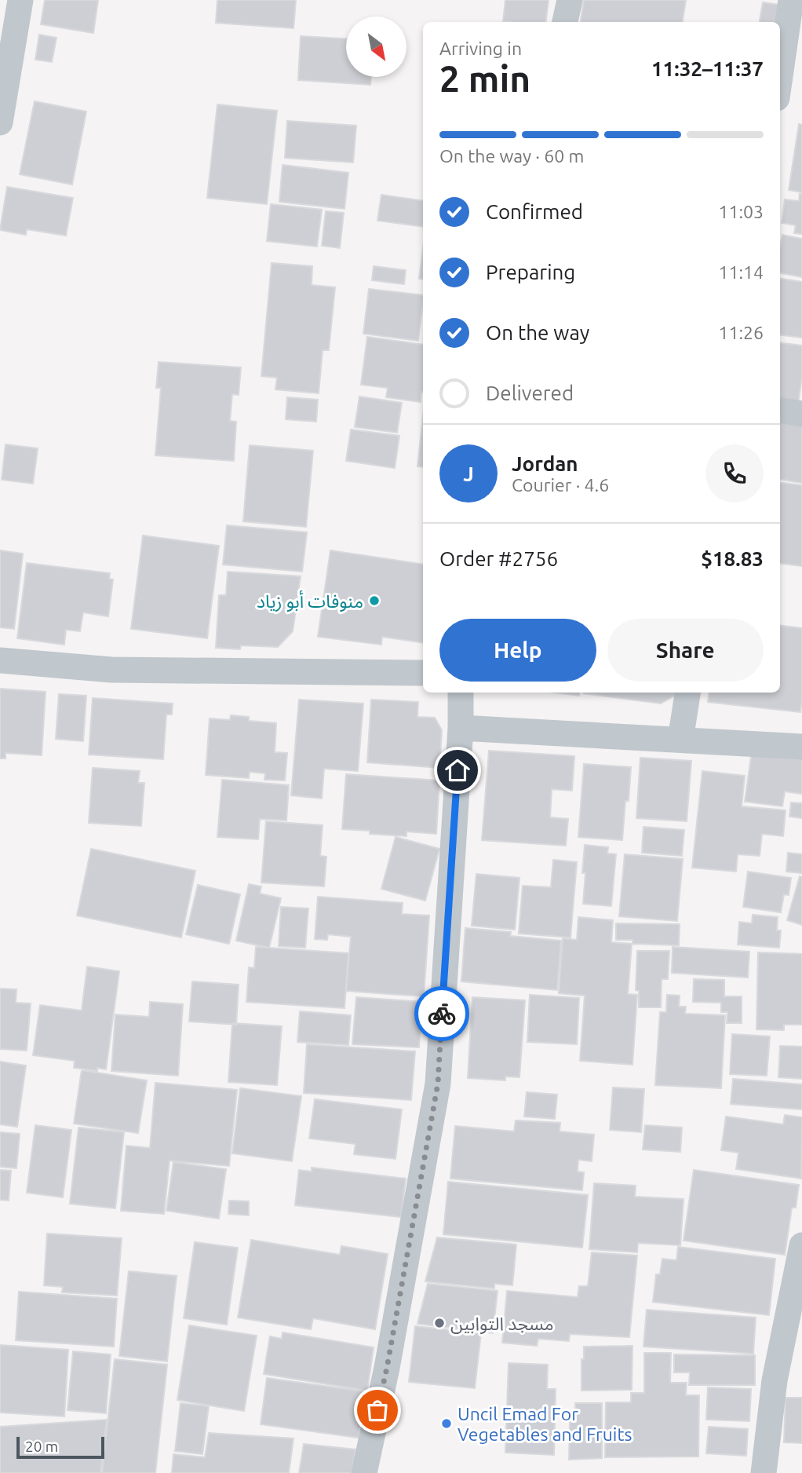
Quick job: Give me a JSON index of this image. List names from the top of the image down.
{
  "places": ["منوفات أبو زياد", "مسجد التوابين", "Uncil Emad For Vegetables and Fruits"],
  "scale_bar": "20 m",
  "north": "bottom right",
  "page": {
    "heading": ["2 min", "Arriving in", "11:32–11:37"],
    "panel": [
      "Jordan",
      "Courier · 4.6",
      "Order #2756",
      "$18.83"
    ],
    "bar": "On the way · 60 m",
    "list": [
      ["Confirmed", "11:03"],
      ["Preparing", "11:14"],
      ["On the way", "11:26"],
      "Delivered"
    ],
    "round": "J",
    "buttons": ["Help", "Share"],
    "scale": "20 m"
  }
}
